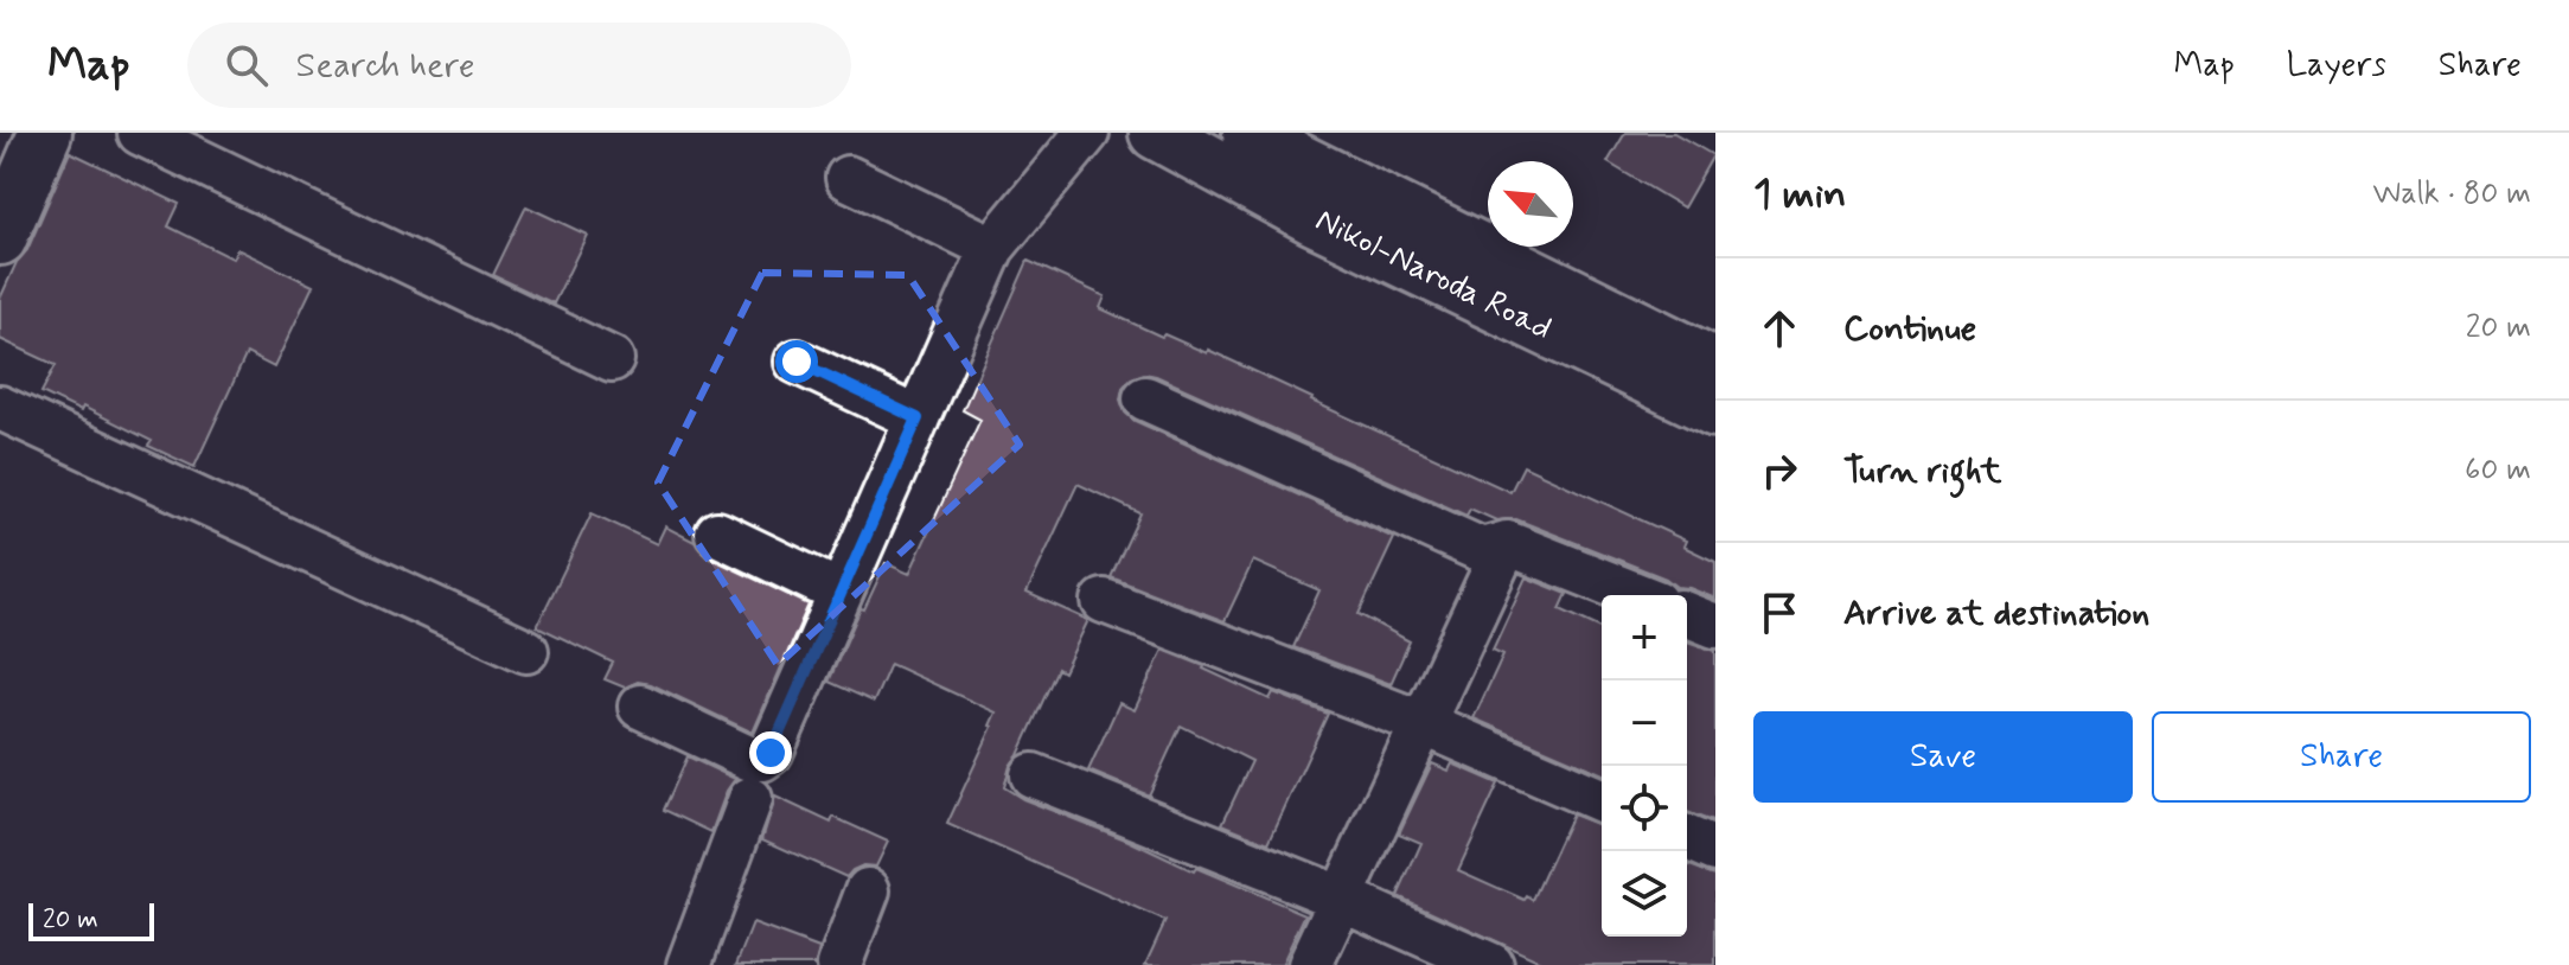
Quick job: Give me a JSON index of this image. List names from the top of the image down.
{
  "streets": {
    "main road": ["Nikol-Naroda Road"]
  },
  "scale_bar": "20 m",
  "north": "top left",
  "page": {
    "header": "Map",
    "search": "Search here",
    "nav": ["Map", "Layers", "Share"],
    "heading": ["1 min", "Walk · 80 m"],
    "list": [
      ["Continue", "20 m"],
      ["Turn right", "60 m"],
      "Arrive at destination"
    ],
    "map_buttons": ["+", "−"],
    "buttons": ["Save", "Share"],
    "scale": "20 m"
  }
}
